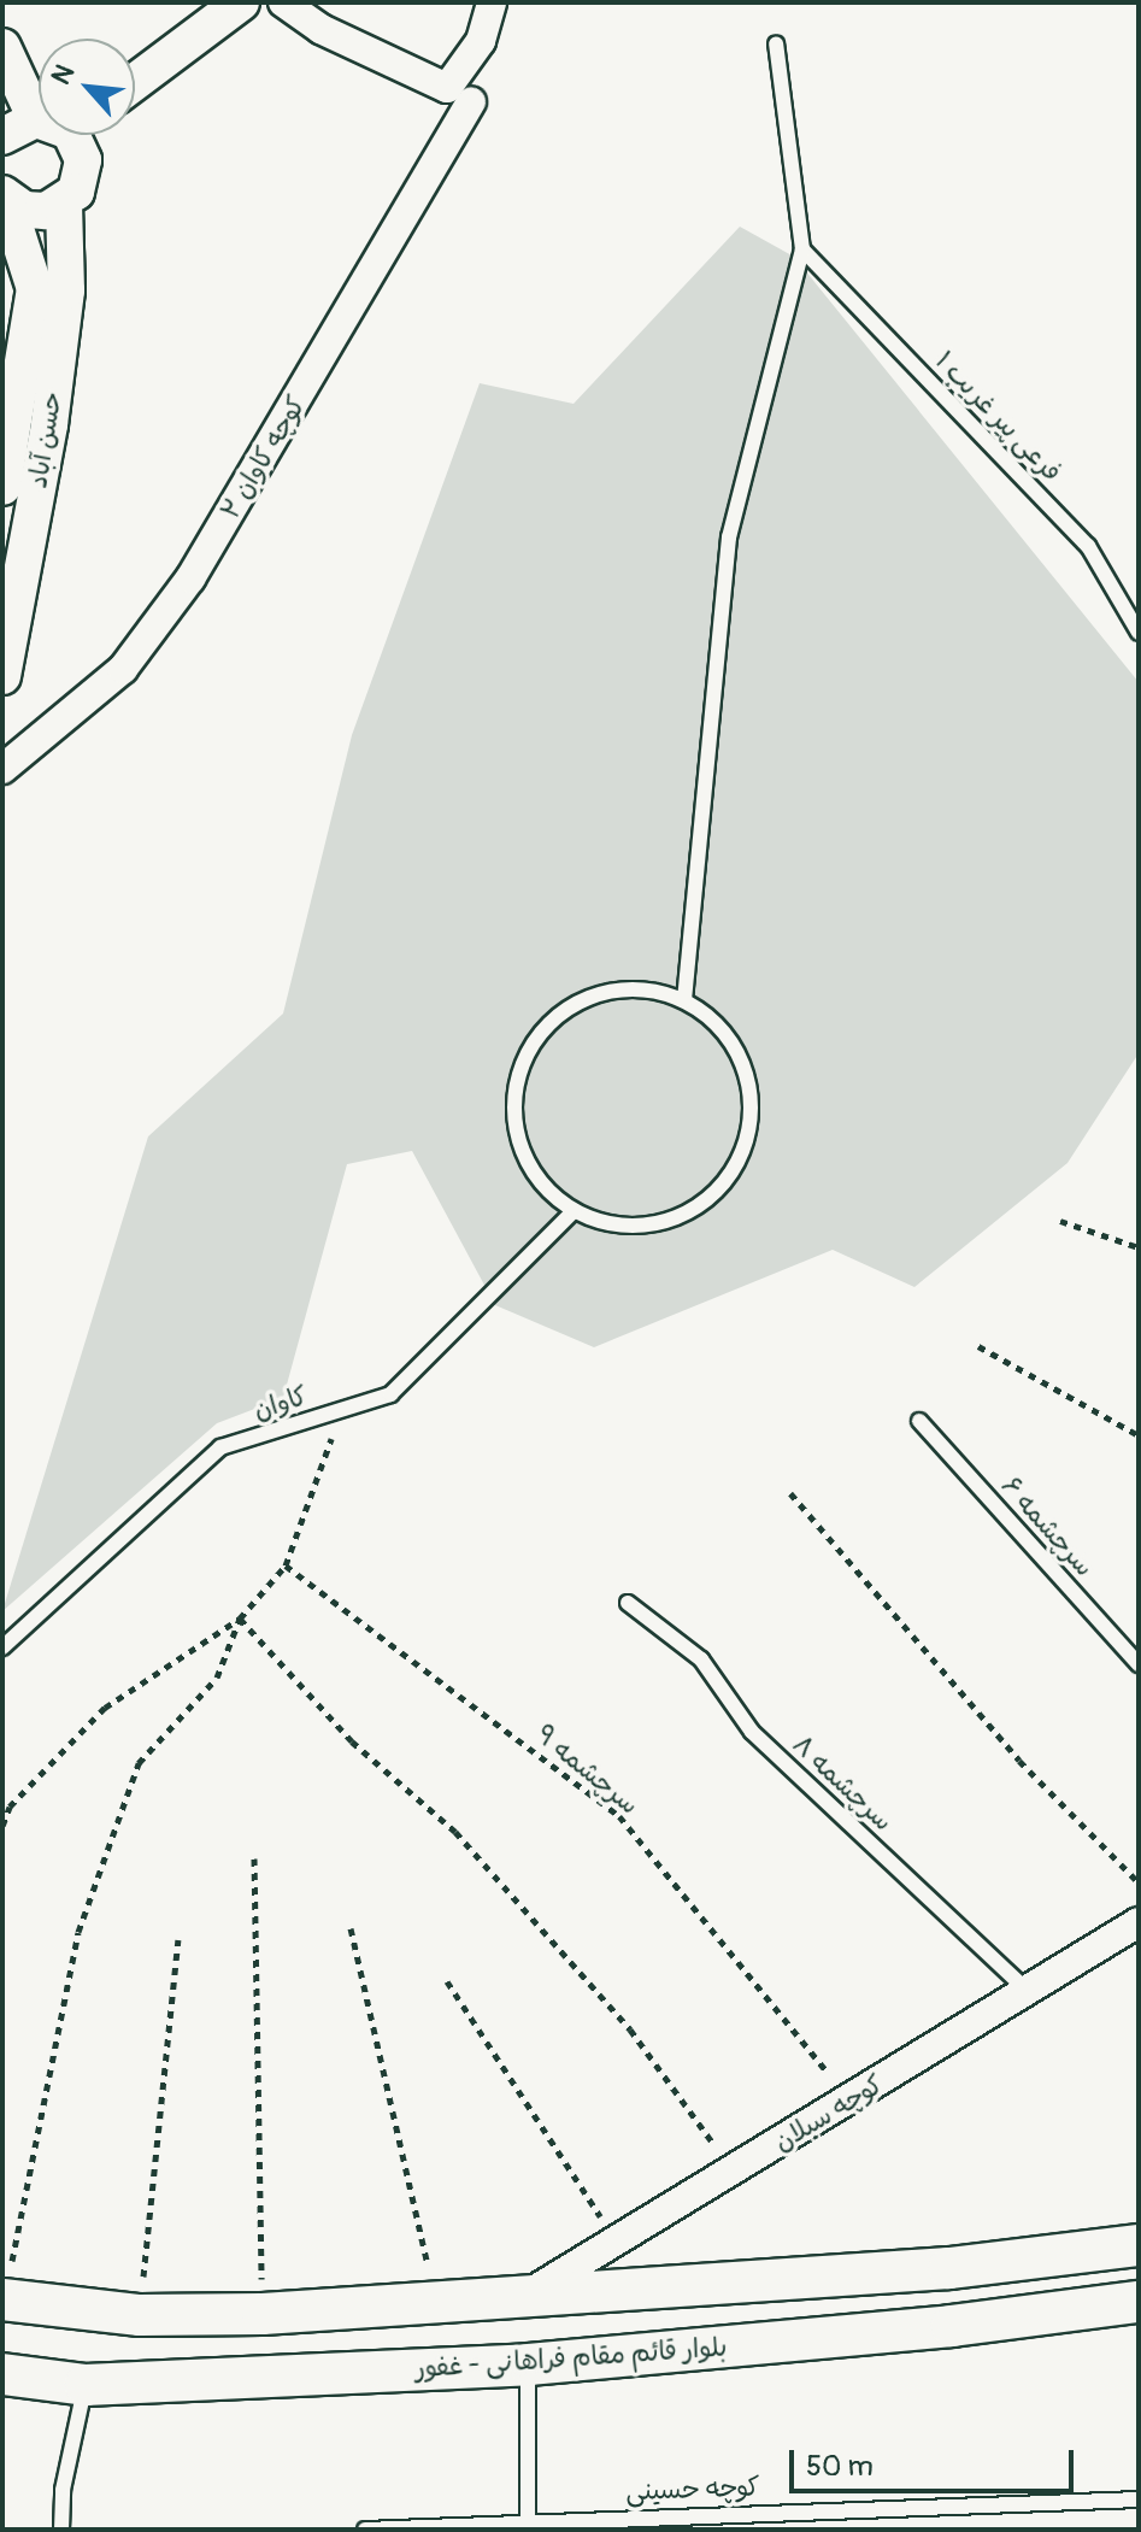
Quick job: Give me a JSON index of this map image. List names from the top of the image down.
{
  "streets": {
    "main road": ["بلوار قائم مقام فراهانی - غفور"],
    "street": ["حسن آباد", "کوچه کاوان ۲", "کوچه سبلان"],
    "lane": [
      "فرعی پیر غریب ۱",
      "کاوان",
      "سرچشمه ۶",
      "سرچشمه ۸",
      "کوچه حسینی"
    ],
    "path": ["سرچشمه ۹"]
  },
  "crossings": [
    ["سرچشمه ۹", "کوچه سبلان"],
    ["سرچشمه ۸", "کوچه سبلان"]
  ],
  "scale_bar": "50 m",
  "north": "top left"
}
